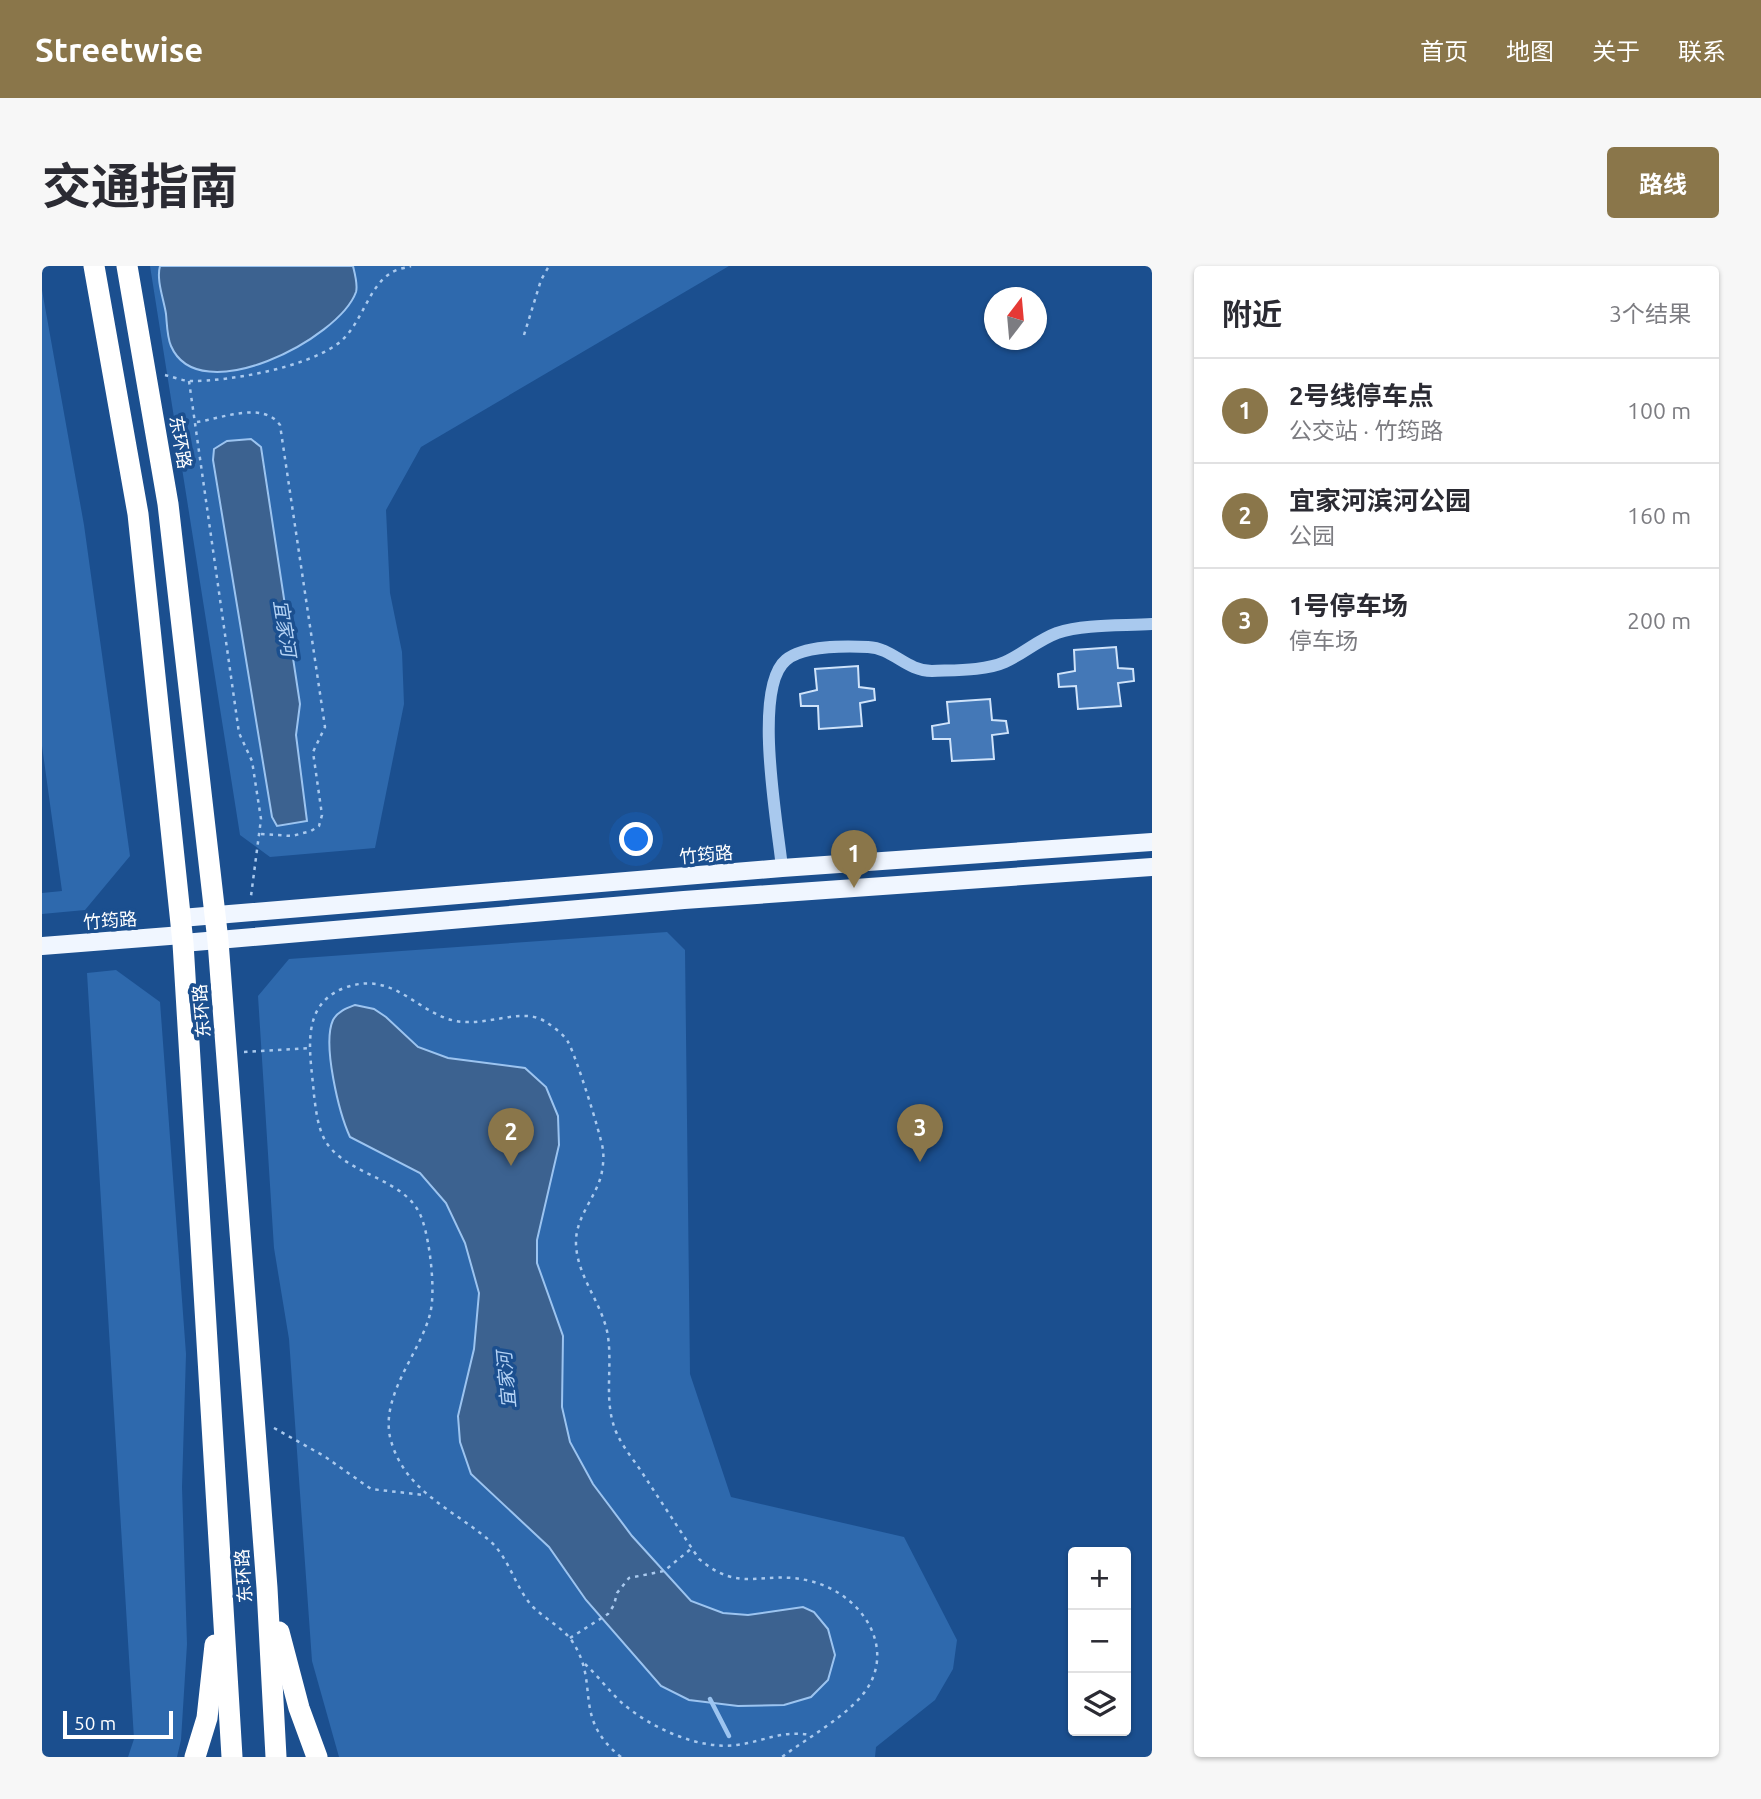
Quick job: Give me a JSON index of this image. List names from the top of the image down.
{
  "streets": {
    "highway": ["东环路"],
    "main road": ["竹筠路"]
  },
  "crossings": [
    ["东环路", "竹筠路"]
  ],
  "water": ["宜家河"],
  "scale_bar": "50 m",
  "north": "top",
  "page": {
    "header": "Streetwise",
    "nav": [
      "首页",
      "地图",
      "关于",
      "联系"
    ],
    "title": "交通指南",
    "buttons": "路线",
    "heading": ["附近", "3个结果"],
    "list": [
      {
        "mark": "1",
        "name": "2号线停车点",
        "note": "公交站 · 竹筠路",
        "value": "100 m"
      },
      {
        "mark": "2",
        "name": "宜家河滨河公园",
        "note": "公园",
        "value": "160 m"
      },
      {
        "mark": "3",
        "name": "1号停车场",
        "note": "停车场",
        "value": "200 m"
      }
    ],
    "pins": ["1", "3", "2"],
    "map_buttons": ["+", "−"],
    "scale": "50 m"
  }
}
